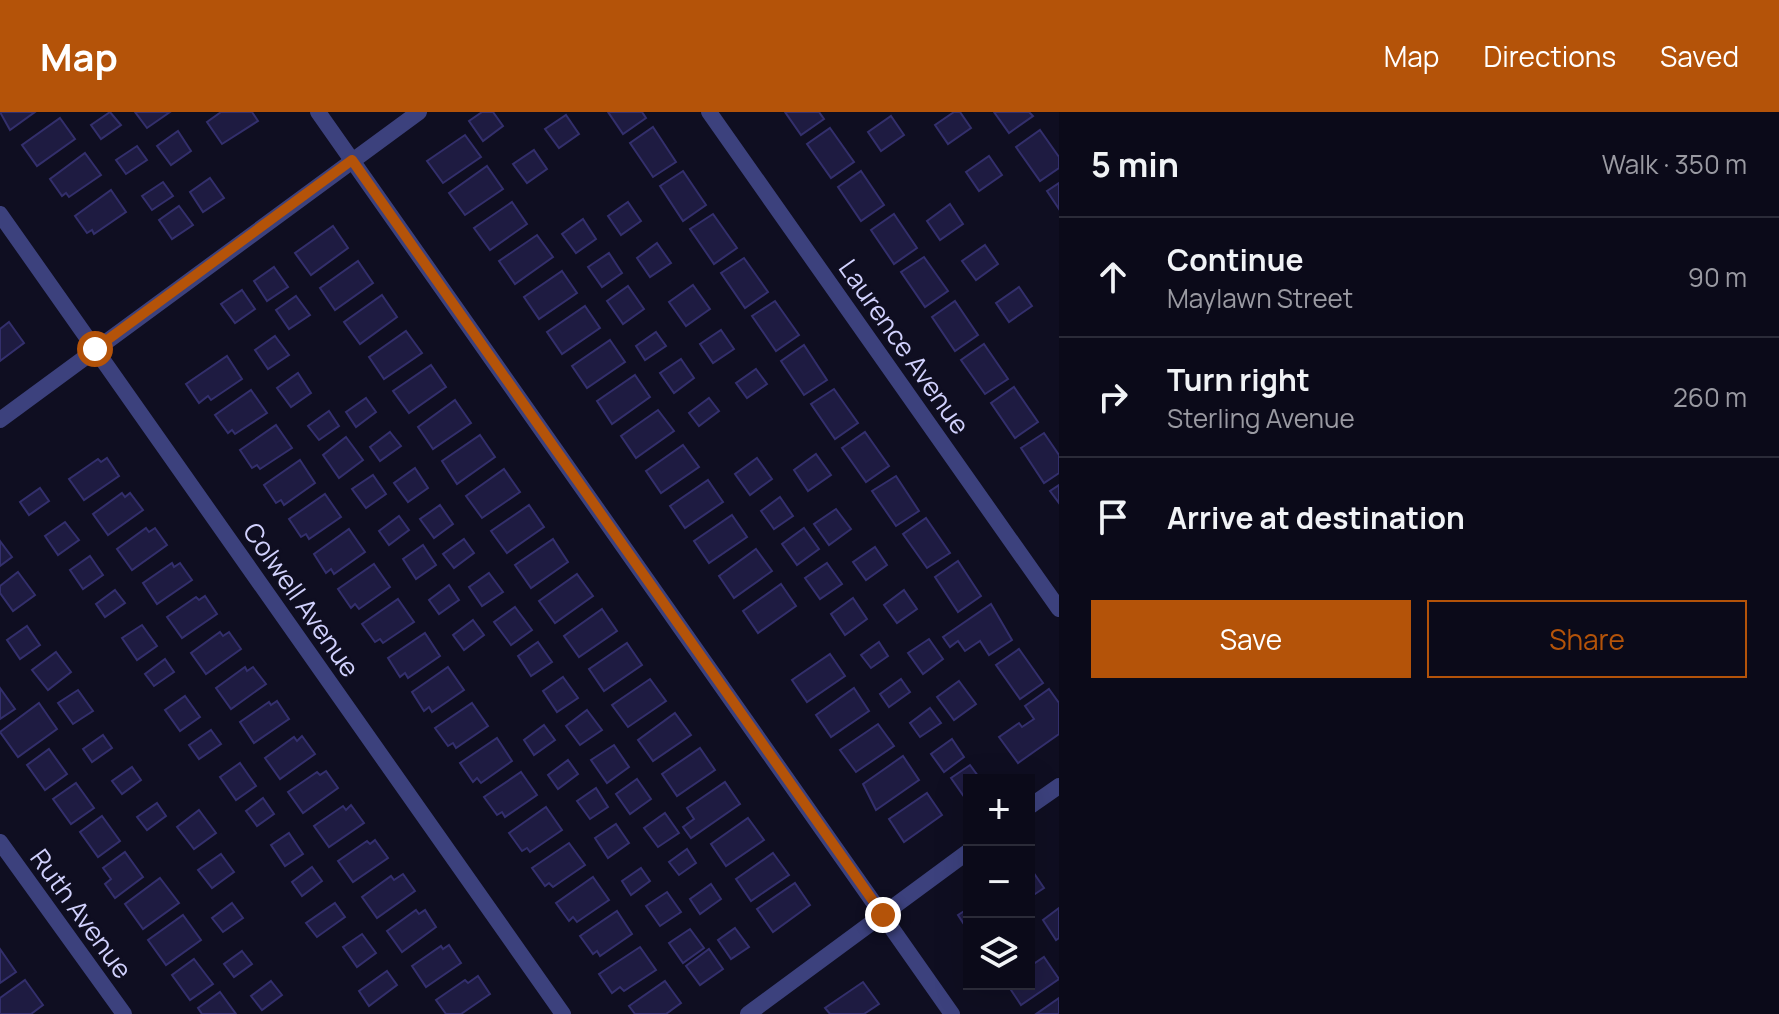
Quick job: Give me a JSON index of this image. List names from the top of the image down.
{
  "streets": {
    "street": ["Laurence Avenue", "Colwell Avenue", "Ruth Avenue"]
  },
  "page": {
    "header": "Map",
    "nav": ["Map", "Directions", "Saved"],
    "heading": ["5 min", "Walk · 350 m"],
    "list": [
      ["Continue", "Maylawn Street", "90 m"],
      ["Turn right", "Sterling Avenue", "260 m"],
      "Arrive at destination"
    ],
    "buttons": ["Save", "Share"],
    "map_buttons": ["+", "−"]
  }
}
